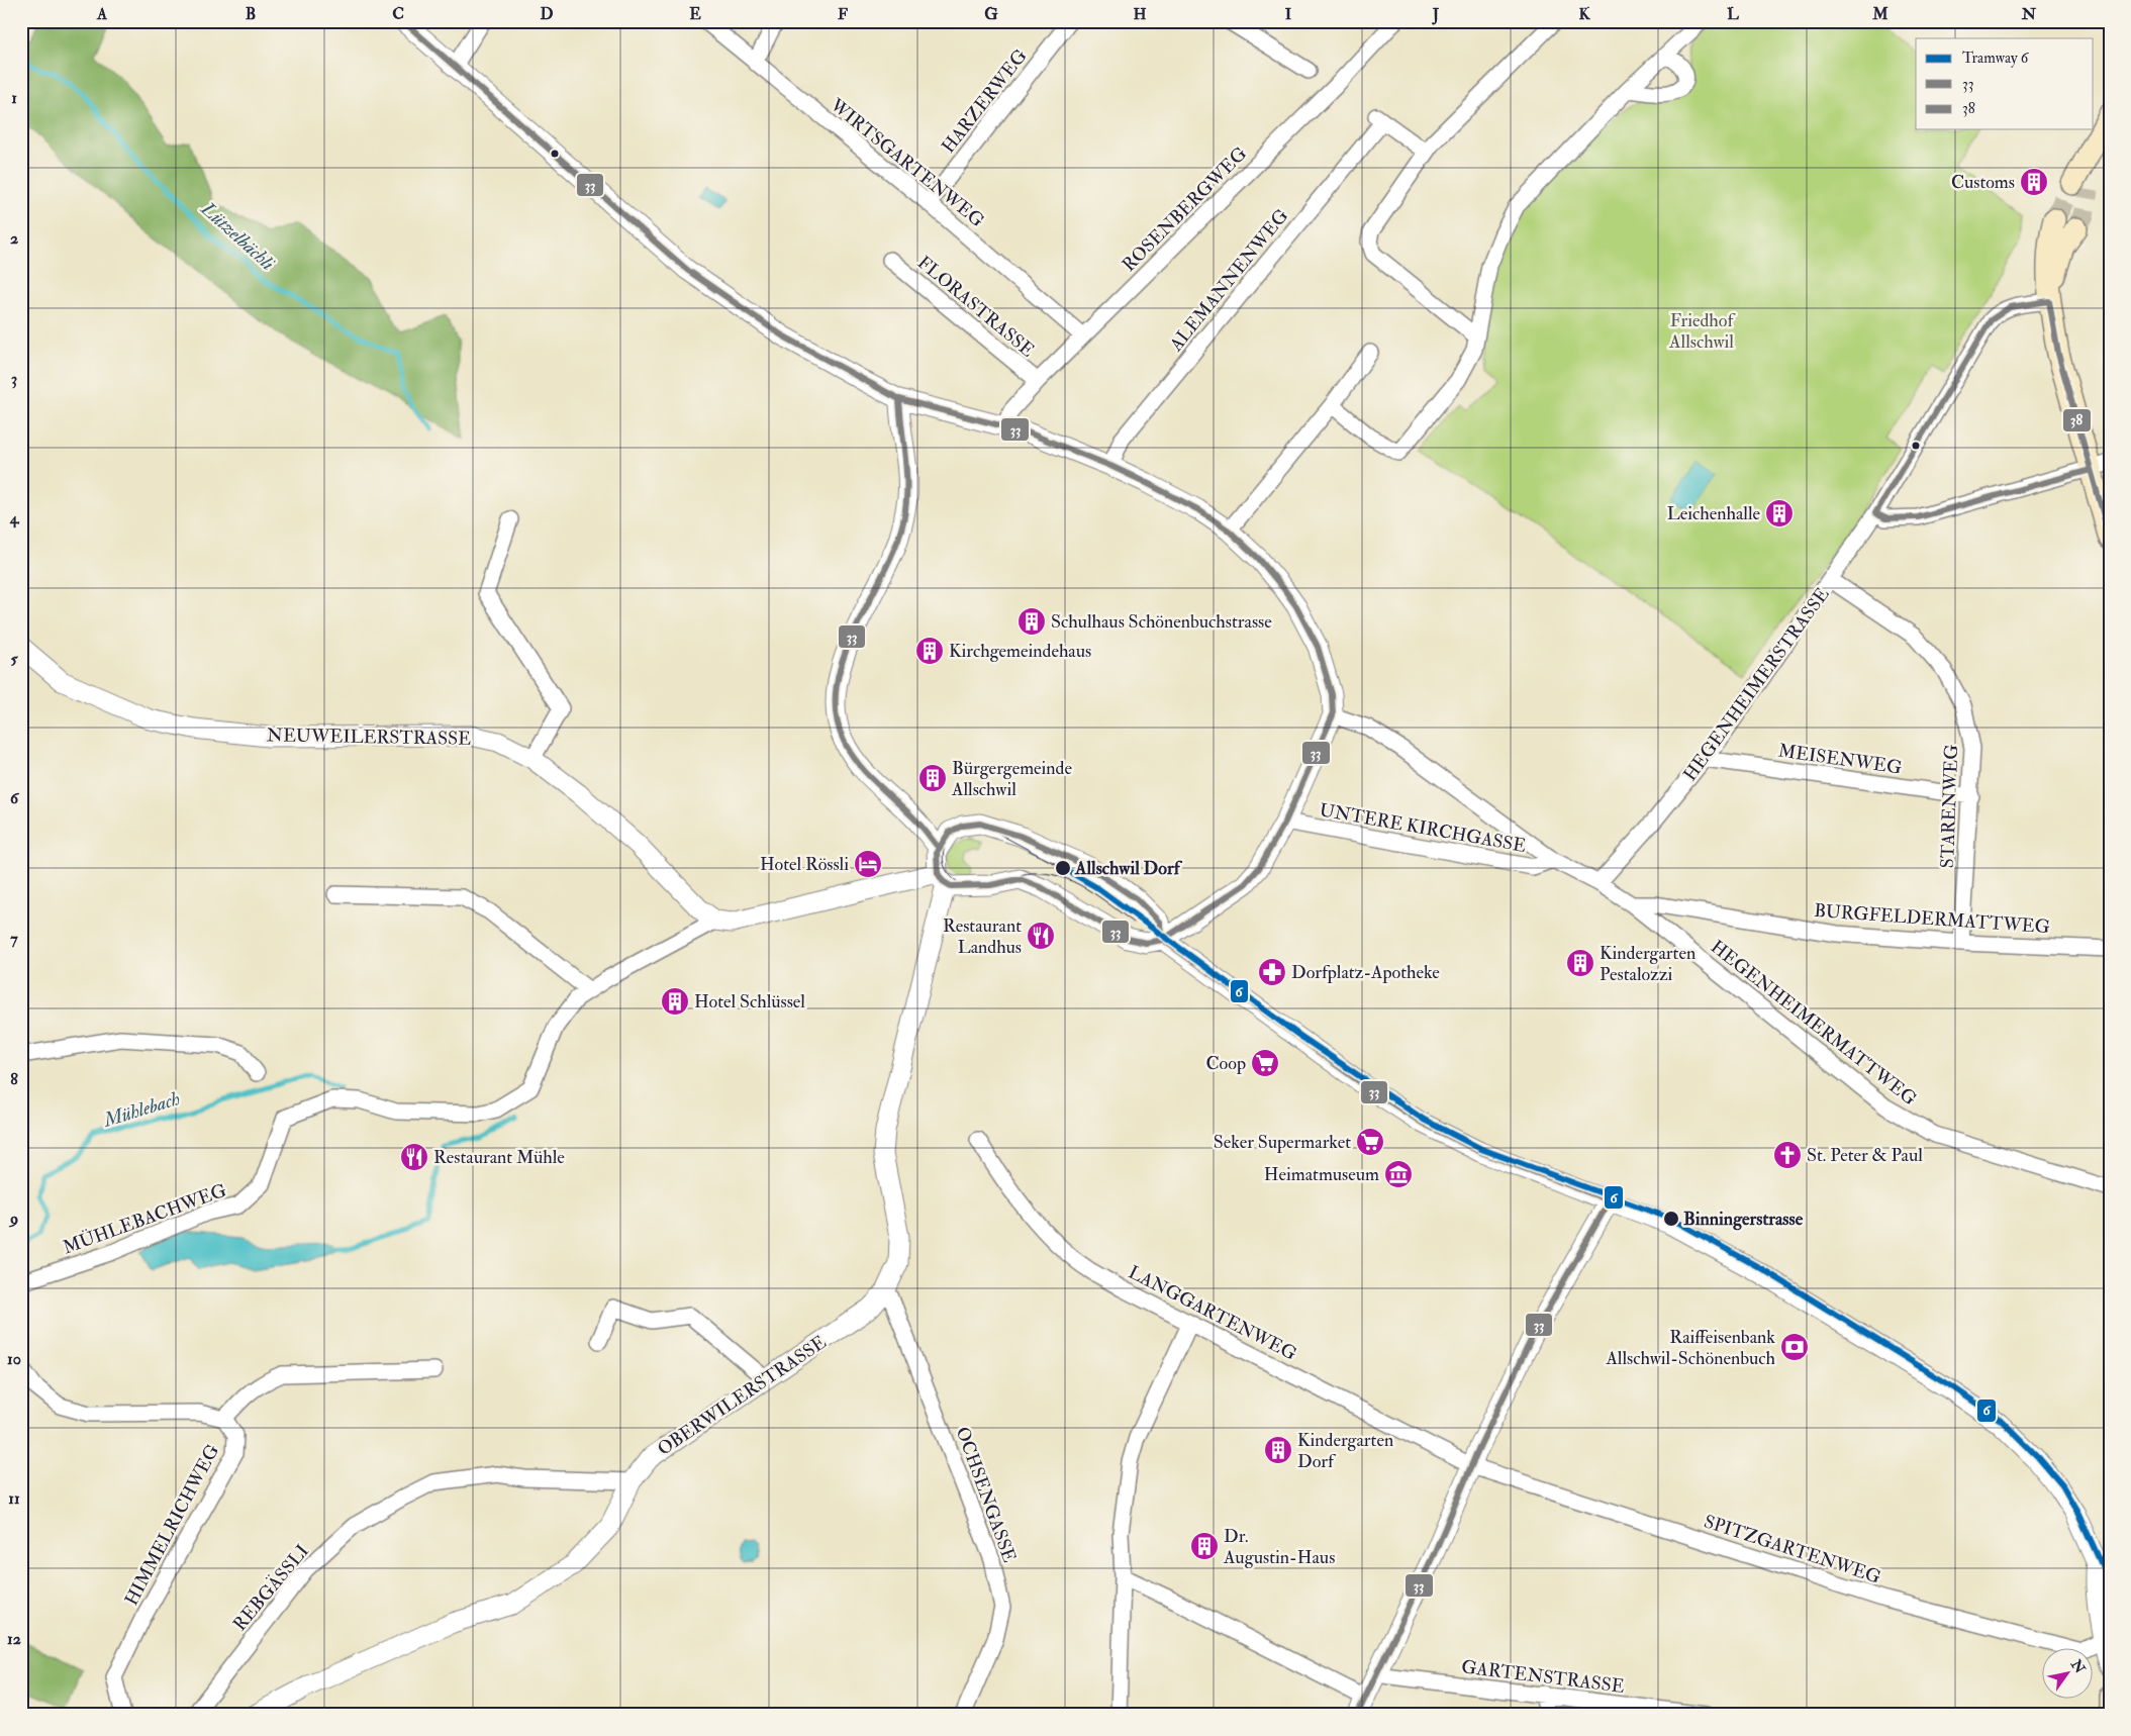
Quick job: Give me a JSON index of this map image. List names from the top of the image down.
{
  "streets": {
    "street": [
      "HARZERWEG",
      "WIRTSGARTENWEG",
      "ROSENBERGWEG",
      "ALEMANNENWEG",
      "FLORASTRASSE",
      "HEGENHEIMERSTRASSE",
      "NEUWEILERSTRASSE",
      "MEISENWEG",
      "STARENWEG",
      "UNTERE KIRCHGASSE",
      "BURGFELDERMATTWEG",
      "HEGENHEIMERMATTWEG",
      "MÜHLEBACHWEG",
      "LANGGARTENWEG",
      "OBERWILERSTRASSE",
      "OCHSENGASSE",
      "HIMMELRICHWEG",
      "SPITZGARTENWEG",
      "REBGÄSSLI",
      "GARTENSTRASSE"
    ]
  },
  "crossings": [
    ["HARZERWEG", "WIRTSGARTENWEG"],
    ["WIRTSGARTENWEG", "ROSENBERGWEG"],
    ["ROSENBERGWEG", "FLORASTRASSE"],
    ["HEGENHEIMERSTRASSE", "MEISENWEG"],
    ["HEGENHEIMERSTRASSE", "STARENWEG"],
    ["HEGENHEIMERSTRASSE", "HEGENHEIMERMATTWEG"],
    ["NEUWEILERSTRASSE", "MÜHLEBACHWEG"],
    ["MEISENWEG", "STARENWEG"],
    ["STARENWEG", "BURGFELDERMATTWEG"],
    ["BURGFELDERMATTWEG", "HEGENHEIMERMATTWEG"],
    ["LANGGARTENWEG", "SPITZGARTENWEG"],
    ["OBERWILERSTRASSE", "OCHSENGASSE"],
    ["OBERWILERSTRASSE", "REBGÄSSLI"]
  ],
  "water": ["Lützelbächli", "Mühlebach"],
  "parks": ["Friedhof Allschwil"],
  "places": {
    "building": [
      "Customs",
      "Leichenhalle",
      "Schulhaus Schönenbuchstrasse",
      "Kirchgemeindehaus",
      "Bürgergemeinde Allschwil",
      "Kindergarten Pestalozzi",
      "Hotel Schlüssel",
      "Kindergarten Dorf",
      "Dr. Augustin-Haus"
    ],
    "hotel": ["Hotel Rössli"],
    "other": ["Allschwil Dorf", "Binningerstrasse"],
    "restaurant": ["Restaurant Landhus", "Restaurant Mühle"],
    "pharmacy": ["Dorfplatz-Apotheke"],
    "supermarket": ["Coop", "Seker Supermarket"],
    "church": ["St. Peter & Paul"],
    "museum": ["Heimatmuseum"],
    "bank": ["Raiffeisenbank Allschwil-Schönenbuch"]
  },
  "lines": ["transit line 33", "transit line 38", "tram line 6"],
  "legend": ["Tramway 6", "33", "38"],
  "north": "top right",
  "grid": {
    "columns": [
      "A",
      "B",
      "C",
      "D",
      "E",
      "F",
      "G",
      "H",
      "I",
      "J",
      "K",
      "L",
      "M",
      "N"
    ],
    "rows": [
      "1",
      "2",
      "3",
      "4",
      "5",
      "6",
      "7",
      "8",
      "9",
      "10",
      "11",
      "12"
    ]
  }
}
